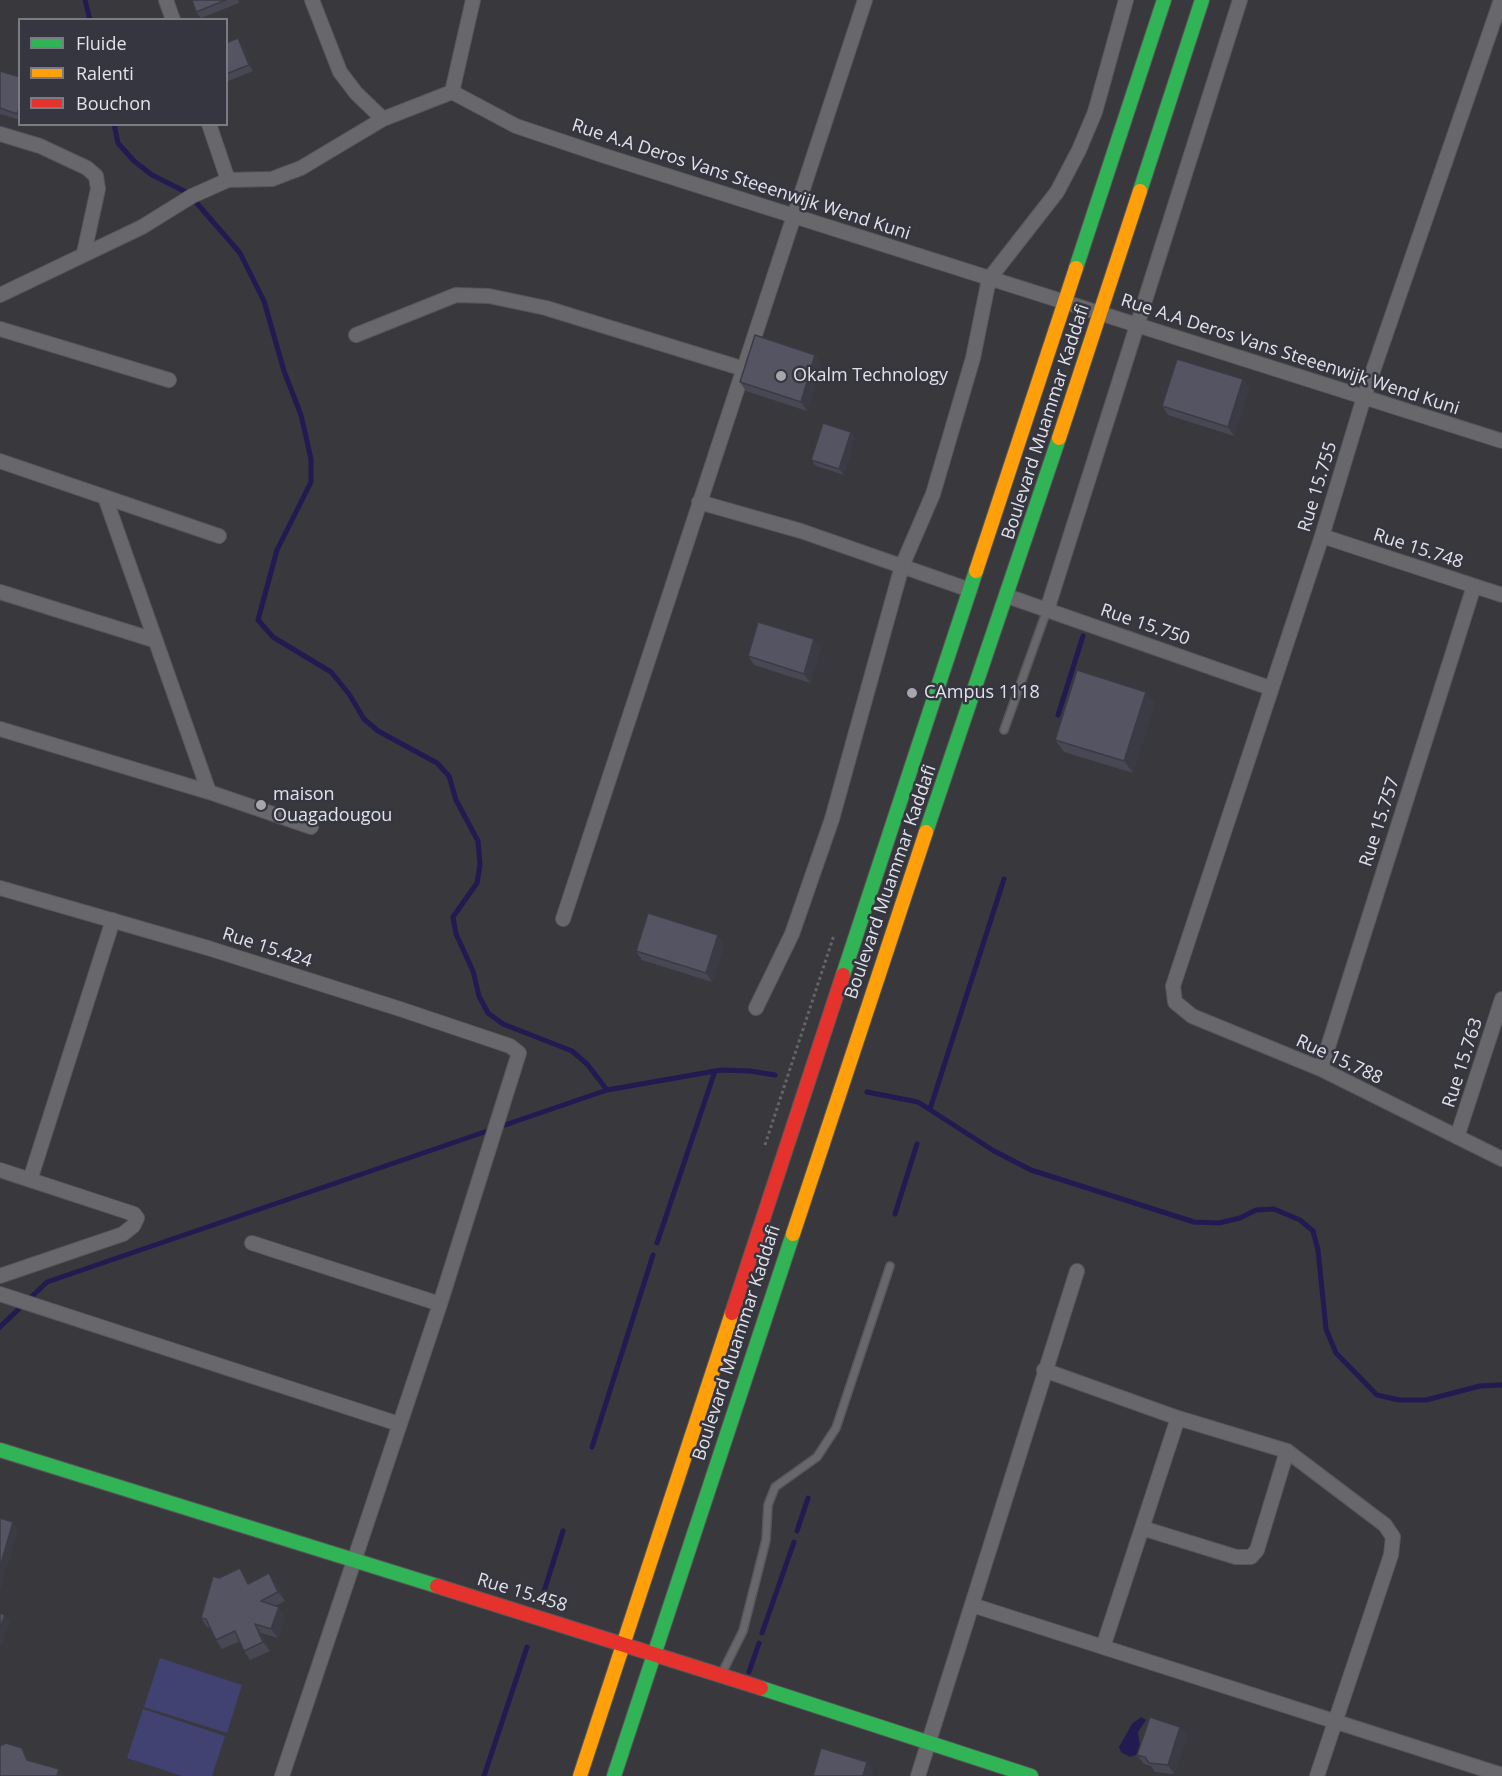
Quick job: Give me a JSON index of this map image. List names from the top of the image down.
{
  "streets": {
    "main road": ["Boulevard Muammar Kaddafi", "Rue 15.458"],
    "street": [
      "Rue A.A Deros Vans Steeenwijk Wend Kuni",
      "Rue 15.755",
      "Rue 15.748",
      "Rue 15.750",
      "Rue 15.757",
      "Rue 15.424",
      "Rue 15.788",
      "Rue 15.763"
    ]
  },
  "crossings": [
    ["Rue A.A Deros Vans Steeenwijk Wend Kuni", "Boulevard Muammar Kaddafi"],
    ["Rue A.A Deros Vans Steeenwijk Wend Kuni", "Rue 15.755"],
    ["Boulevard Muammar Kaddafi", "Rue 15.750"],
    ["Boulevard Muammar Kaddafi", "Rue 15.458"],
    ["Rue 15.755", "Rue 15.748"],
    ["Rue 15.755", "Rue 15.750"],
    ["Rue 15.755", "Rue 15.788"],
    ["Rue 15.748", "Rue 15.757"],
    ["Rue 15.757", "Rue 15.788"],
    ["Rue 15.788", "Rue 15.763"]
  ],
  "places": ["Okalm Technology", "CAmpus 1118", "maison Ouagadougou"],
  "legend": ["Fluide", "Ralenti", "Bouchon"]
}
